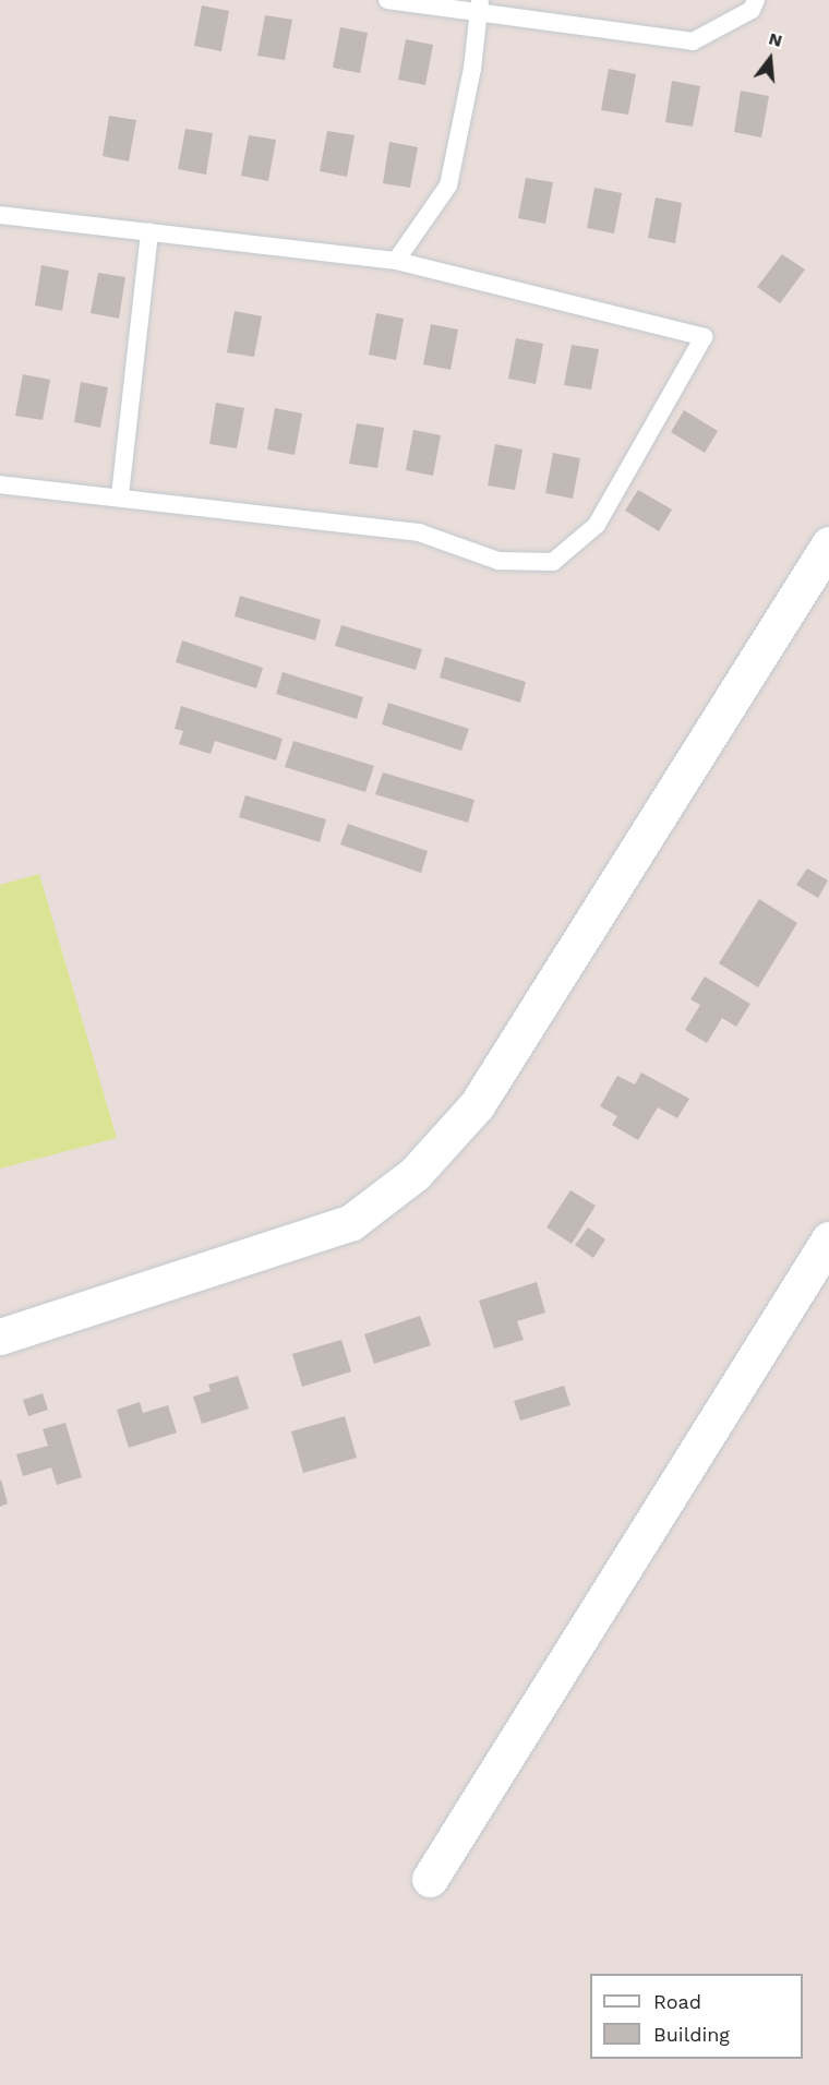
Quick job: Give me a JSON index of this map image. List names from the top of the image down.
{
  "legend": ["Road", "Building"],
  "north": "top"
}
